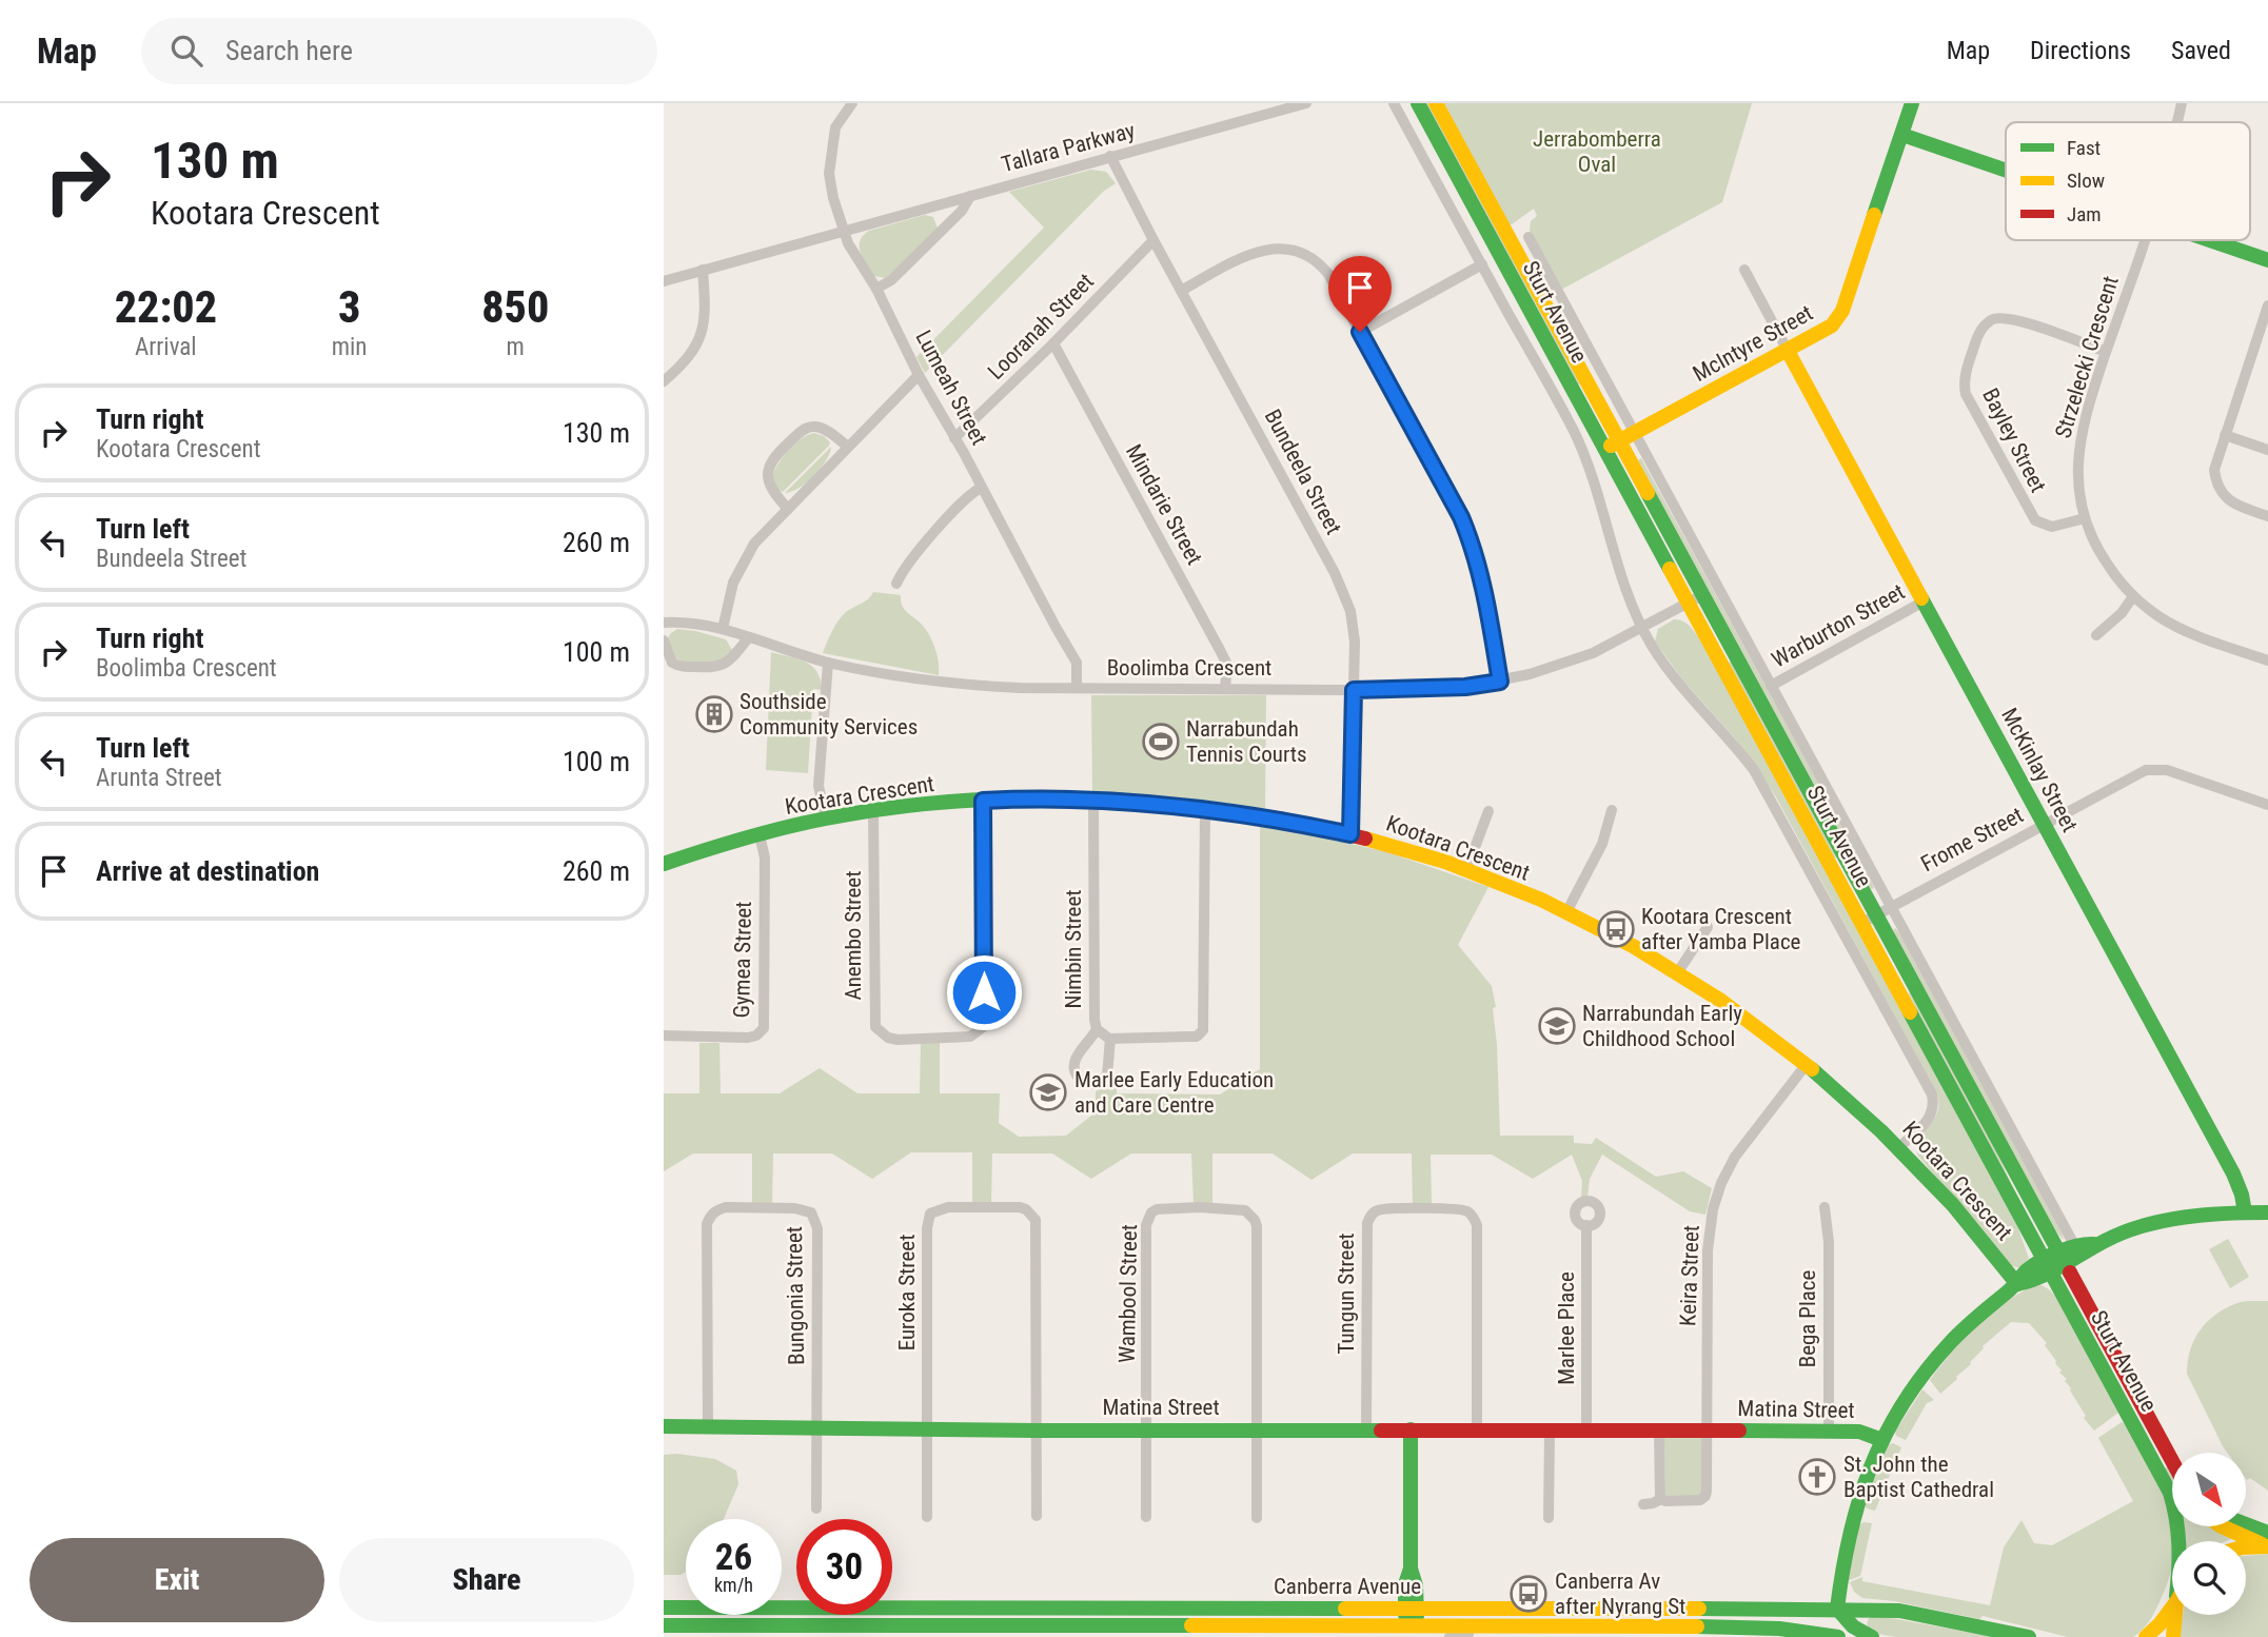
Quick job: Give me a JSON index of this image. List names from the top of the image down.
{
  "streets": {
    "main road": [
      "Sturt Avenue",
      "McIntyre Street",
      "McKinlay Street",
      "Kootara Crescent",
      "Matina Street",
      "Canberra Avenue"
    ],
    "street": [
      "Tallara Parkway",
      "Looranah Street",
      "Strzelecki Crescent",
      "Lumeah Street",
      "Bayley Street",
      "Bundeela Street",
      "Mindarie Street",
      "Warburton Street",
      "Boolimba Crescent",
      "Frome Street",
      "Anembo Street",
      "Nimbin Street",
      "Gymea Street",
      "Keira Street",
      "Euroka Street",
      "Wambool Street",
      "Tungun Street",
      "Bungonia Street",
      "Bega Place",
      "Marlee Place"
    ]
  },
  "crossings": [
    ["Tallara Parkway", "Lumeah Street"],
    ["Tallara Parkway", "Bundeela Street"],
    ["Sturt Avenue", "McIntyre Street"],
    ["Sturt Avenue", "Warburton Street"],
    ["Sturt Avenue", "Boolimba Crescent"],
    ["Sturt Avenue", "Kootara Crescent"],
    ["Sturt Avenue", "Frome Street"],
    ["Looranah Street", "Lumeah Street"],
    ["Looranah Street", "Bundeela Street"],
    ["Looranah Street", "Mindarie Street"],
    ["McIntyre Street", "McKinlay Street"],
    ["Strzelecki Crescent", "Bayley Street"],
    ["Lumeah Street", "Boolimba Crescent"],
    ["Bundeela Street", "Boolimba Crescent"],
    ["Bundeela Street", "Kootara Crescent"],
    ["Mindarie Street", "Boolimba Crescent"],
    ["Warburton Street", "McKinlay Street"],
    ["McKinlay Street", "Frome Street"],
    ["Kootara Crescent", "Anembo Street"],
    ["Kootara Crescent", "Nimbin Street"],
    ["Kootara Crescent", "Gymea Street"],
    ["Kootara Crescent", "Keira Street"],
    ["Keira Street", "Matina Street"],
    ["Euroka Street", "Matina Street"],
    ["Wambool Street", "Matina Street"],
    ["Tungun Street", "Matina Street"],
    ["Bungonia Street", "Matina Street"],
    ["Bega Place", "Matina Street"],
    ["Marlee Place", "Matina Street"]
  ],
  "parks": ["Jerrabomberra Oval"],
  "places": {
    "building": ["Southside Community Services"],
    "sports": ["Narrabundah Tennis Courts"],
    "bus stop": ["Kootara Crescent after Yamba Place", "Canberra Av after Nyrang St"],
    "school or university": ["Narrabundah Early Childhood School", "Marlee Early Education and Care Centre"],
    "church": ["St. John the Baptist Cathedral"]
  },
  "legend": ["Fast", "Slow", "Jam"],
  "north": "bottom right",
  "page": {
    "header": "Map",
    "search": "Search here",
    "nav": ["Map", "Directions", "Saved"],
    "turn": ["130 m", "Kootara Crescent"],
    "eta": [
      "22:02",
      "Arrival",
      "3",
      "min",
      "850",
      "m"
    ],
    "list": [
      {
        "name": "Turn right",
        "note": "Kootara Crescent",
        "value": "130 m"
      },
      {
        "name": "Turn left",
        "note": "Bundeela Street",
        "value": "260 m"
      },
      {
        "name": "Turn right",
        "note": "Boolimba Crescent",
        "value": "100 m"
      },
      {
        "name": "Turn left",
        "note": "Arunta Street",
        "value": "100 m"
      },
      {
        "name": "Arrive at destination",
        "value": "260 m"
      }
    ],
    "speed": "26 km/h",
    "limit": "30",
    "buttons": ["Exit", "Share"]
  }
}
